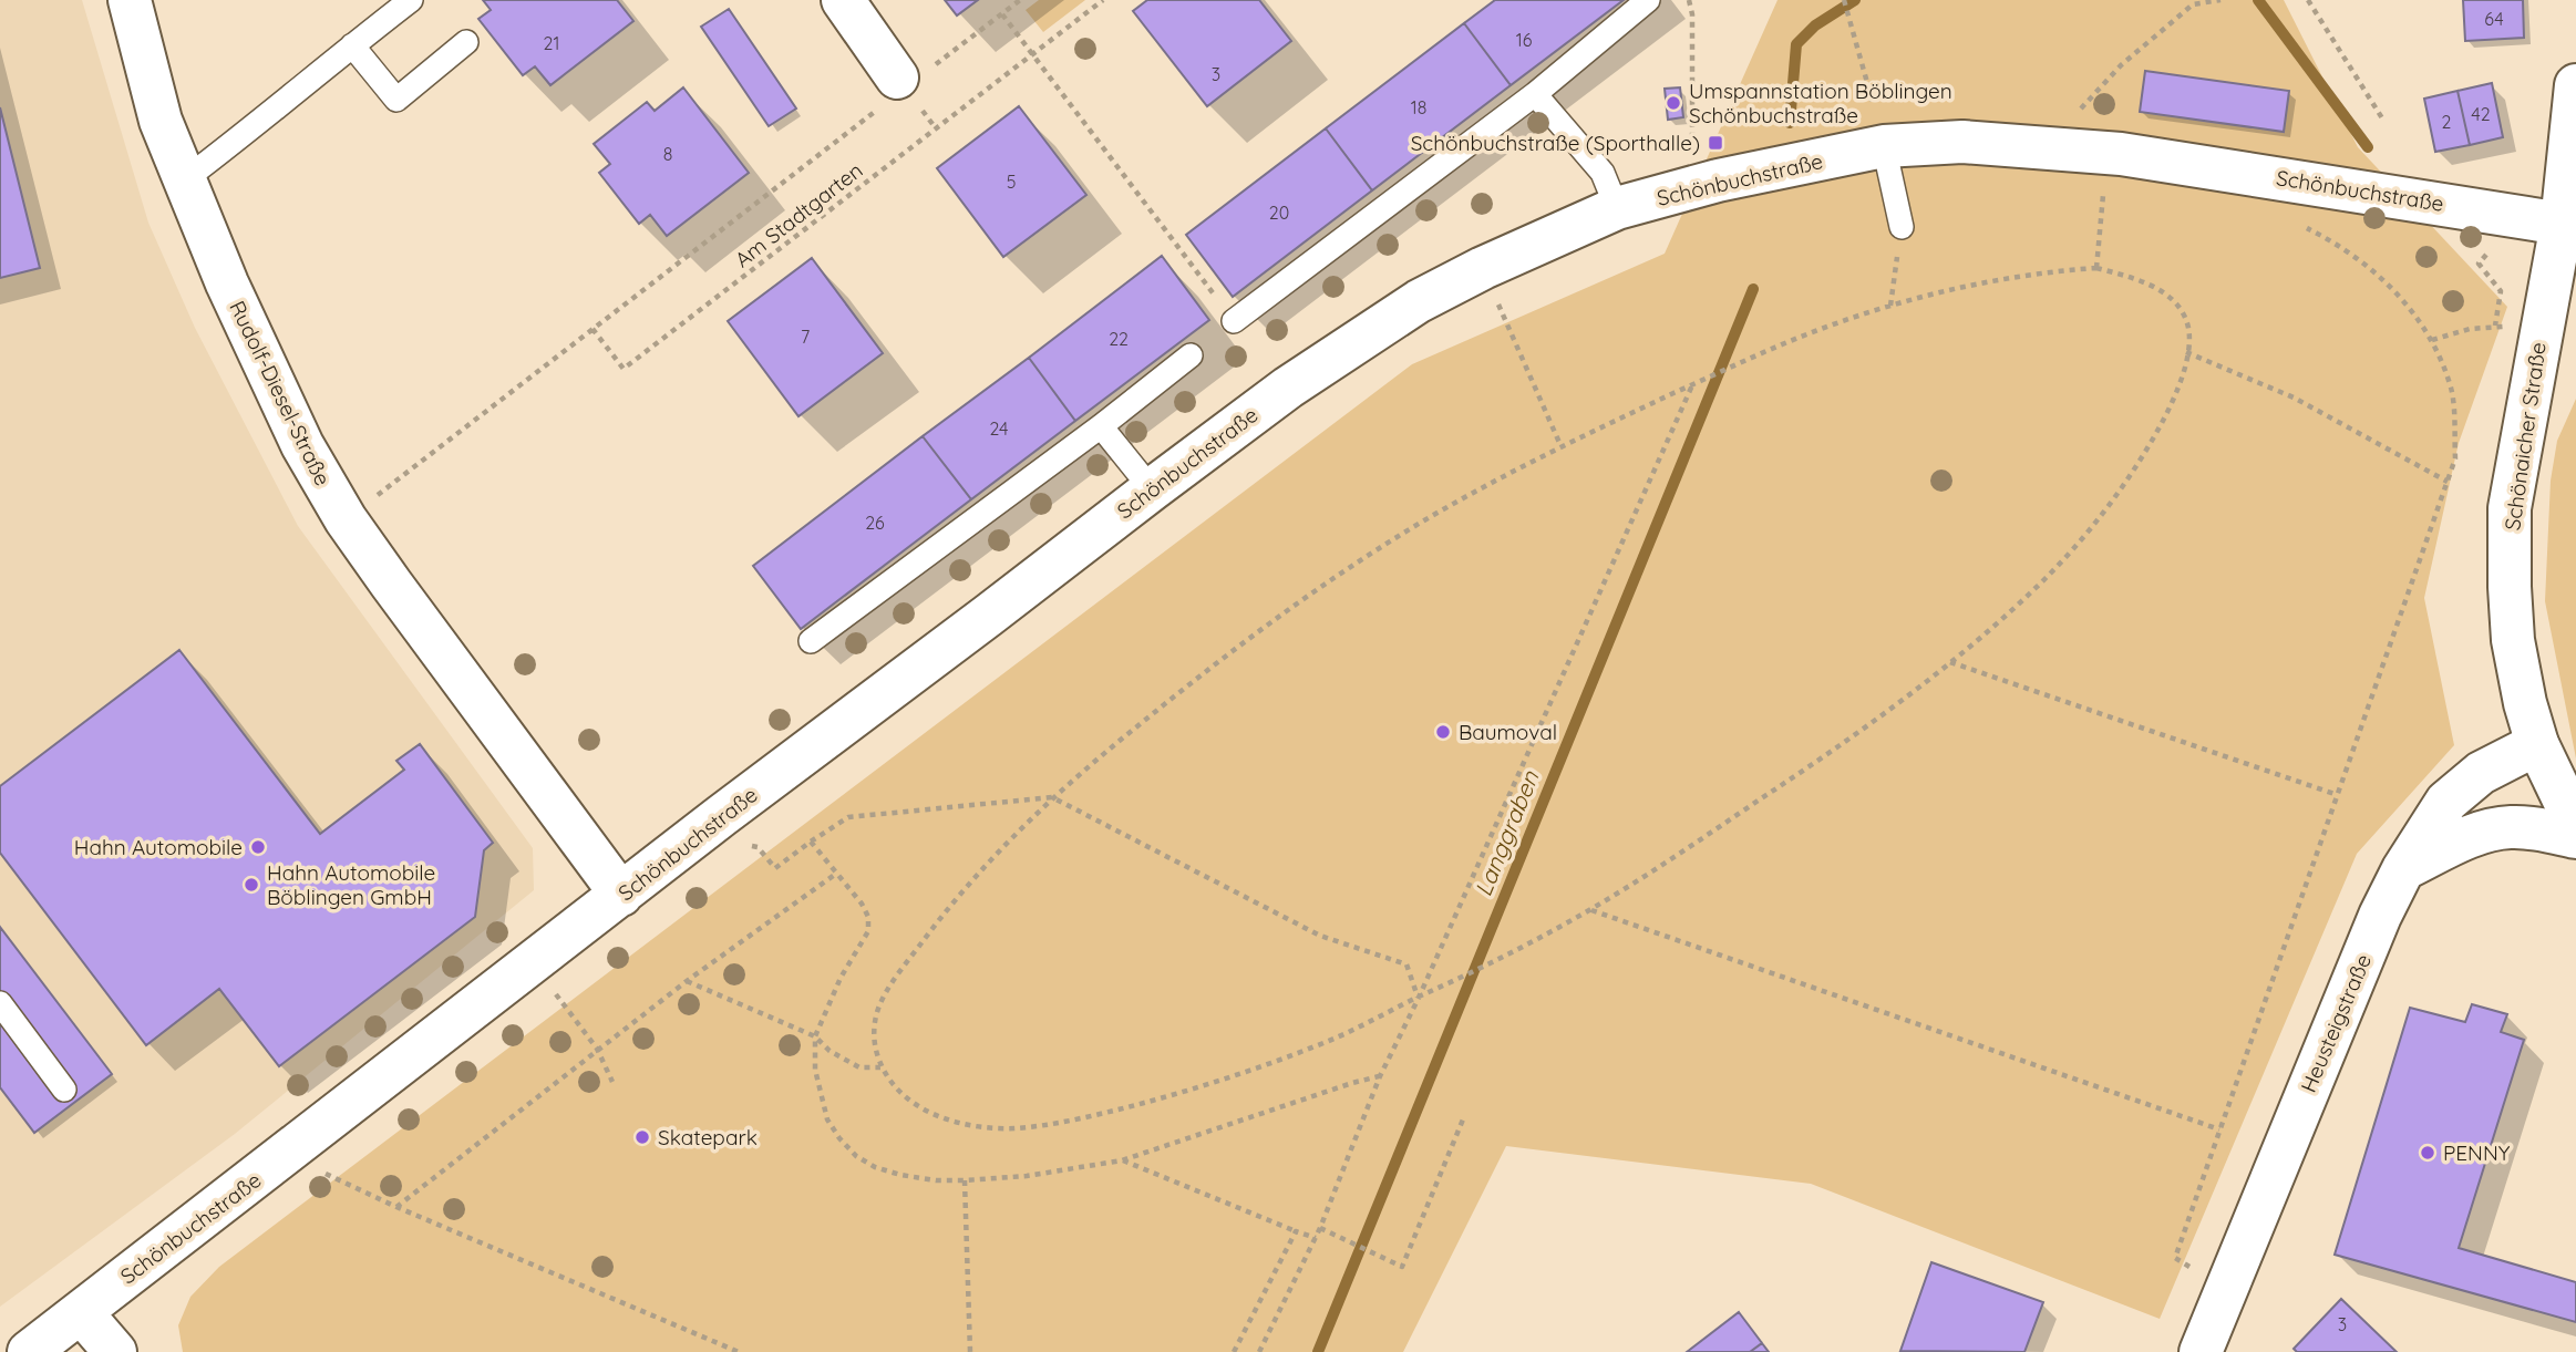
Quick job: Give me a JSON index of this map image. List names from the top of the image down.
{
  "streets": {
    "street": [
      "Schönbuchstraße",
      "Rudolf-Diesel-Straße",
      "Schönaicher Straße",
      "Heusteigstraße"
    ],
    "path": ["Am Stadtgarten"]
  },
  "crossings": [
    ["Schönbuchstraße", "Rudolf-Diesel-Straße"],
    ["Schönbuchstraße", "Schönaicher Straße"],
    ["Am Stadtgarten", "Rudolf-Diesel-Straße"],
    ["Schönaicher Straße", "Heusteigstraße"]
  ],
  "water": ["Langgraben"],
  "places": {
    "other": [
      "Umspannstation Böblingen Schönbuchstraße",
      "Baumoval",
      "Hahn Automobile",
      "Hahn Automobile Böblingen GmbH",
      "Skatepark",
      "PENNY"
    ],
    "transit": ["Schönbuchstraße (Sporthalle)"]
  },
  "house_numbers": [
    "64",
    "16",
    "21",
    "3",
    "18",
    "42",
    "2",
    "8",
    "5",
    "20",
    "7",
    "22",
    "24",
    "26",
    "3"
  ]
}
